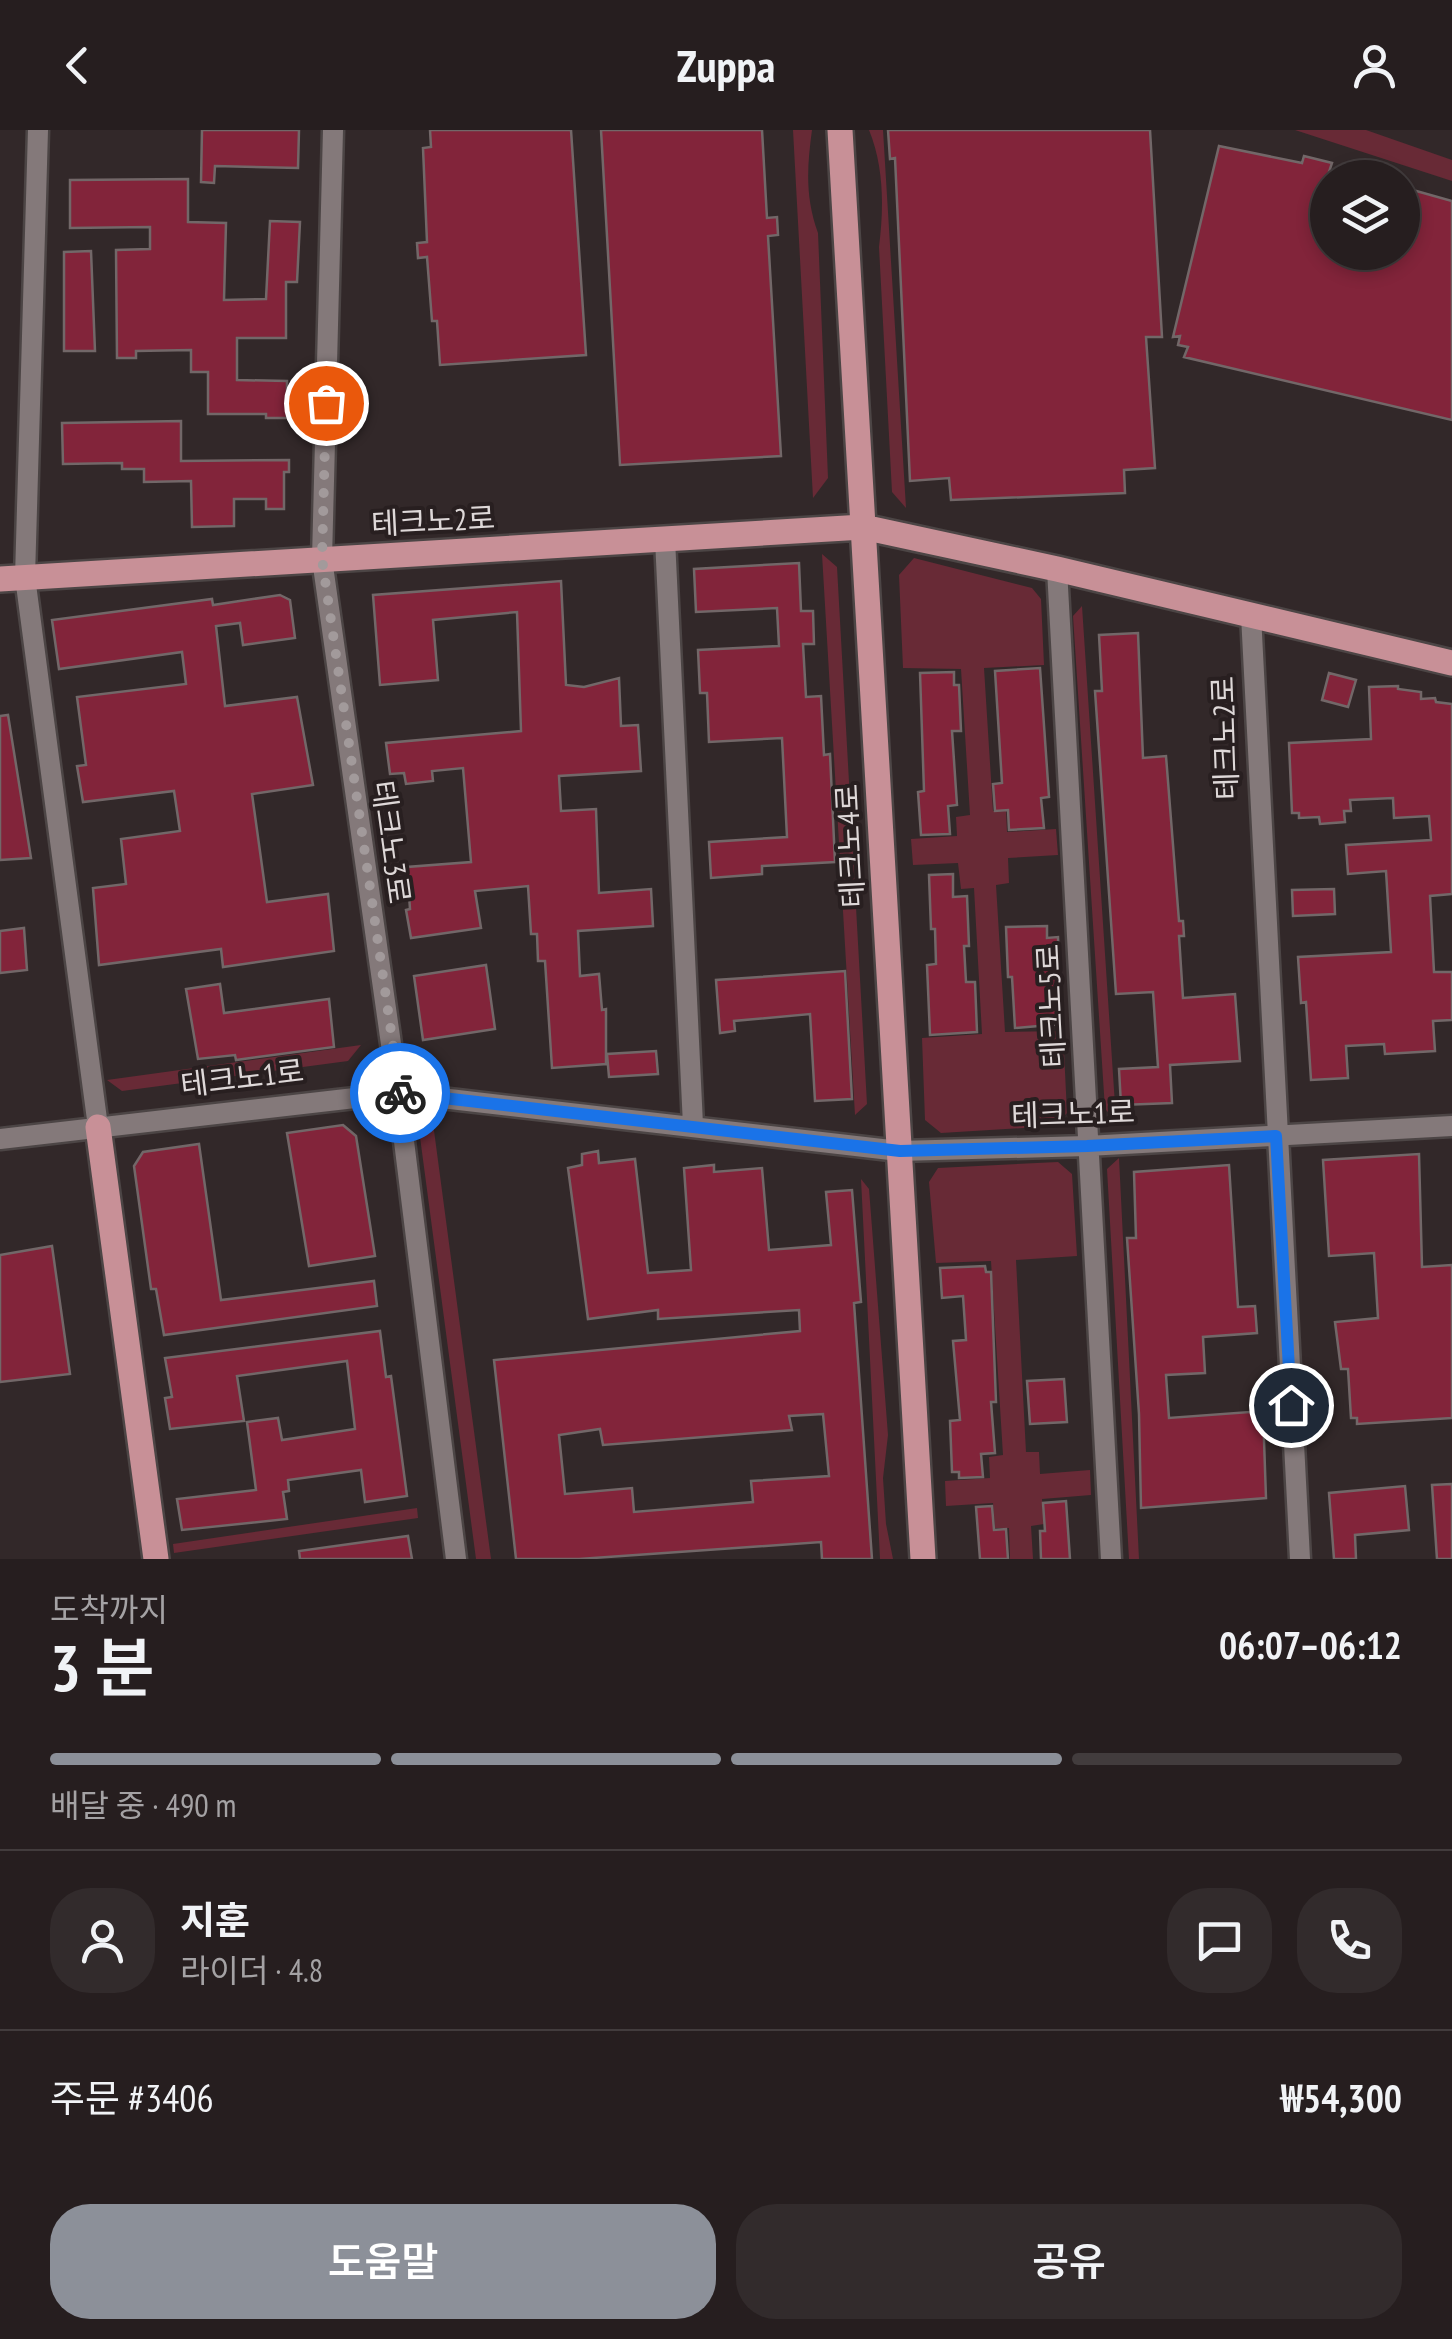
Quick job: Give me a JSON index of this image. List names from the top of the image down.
{
  "streets": {
    "main road": ["테크노2로", "테크노4로"],
    "street": ["테크노3로", "테크노5로", "테크노1로"]
  },
  "crossings": [
    ["테크노2로", "테크노3로"],
    ["테크노2로", "테크노4로"],
    ["테크노2로", "테크노5로"],
    ["테크노2로", "테크노1로"],
    ["테크노3로", "테크노1로"],
    ["테크노4로", "테크노1로"],
    ["테크노5로", "테크노1로"]
  ],
  "page": {
    "header": "Zuppa",
    "heading": ["3 분", "도착까지", "06:07–06:12"],
    "panel": [
      "지훈",
      "라이더 · 4.8",
      "주문 #3406",
      "₩54,300"
    ],
    "bar": "배달 중 · 490 m",
    "buttons": ["도움말", "공유"]
  }
}
